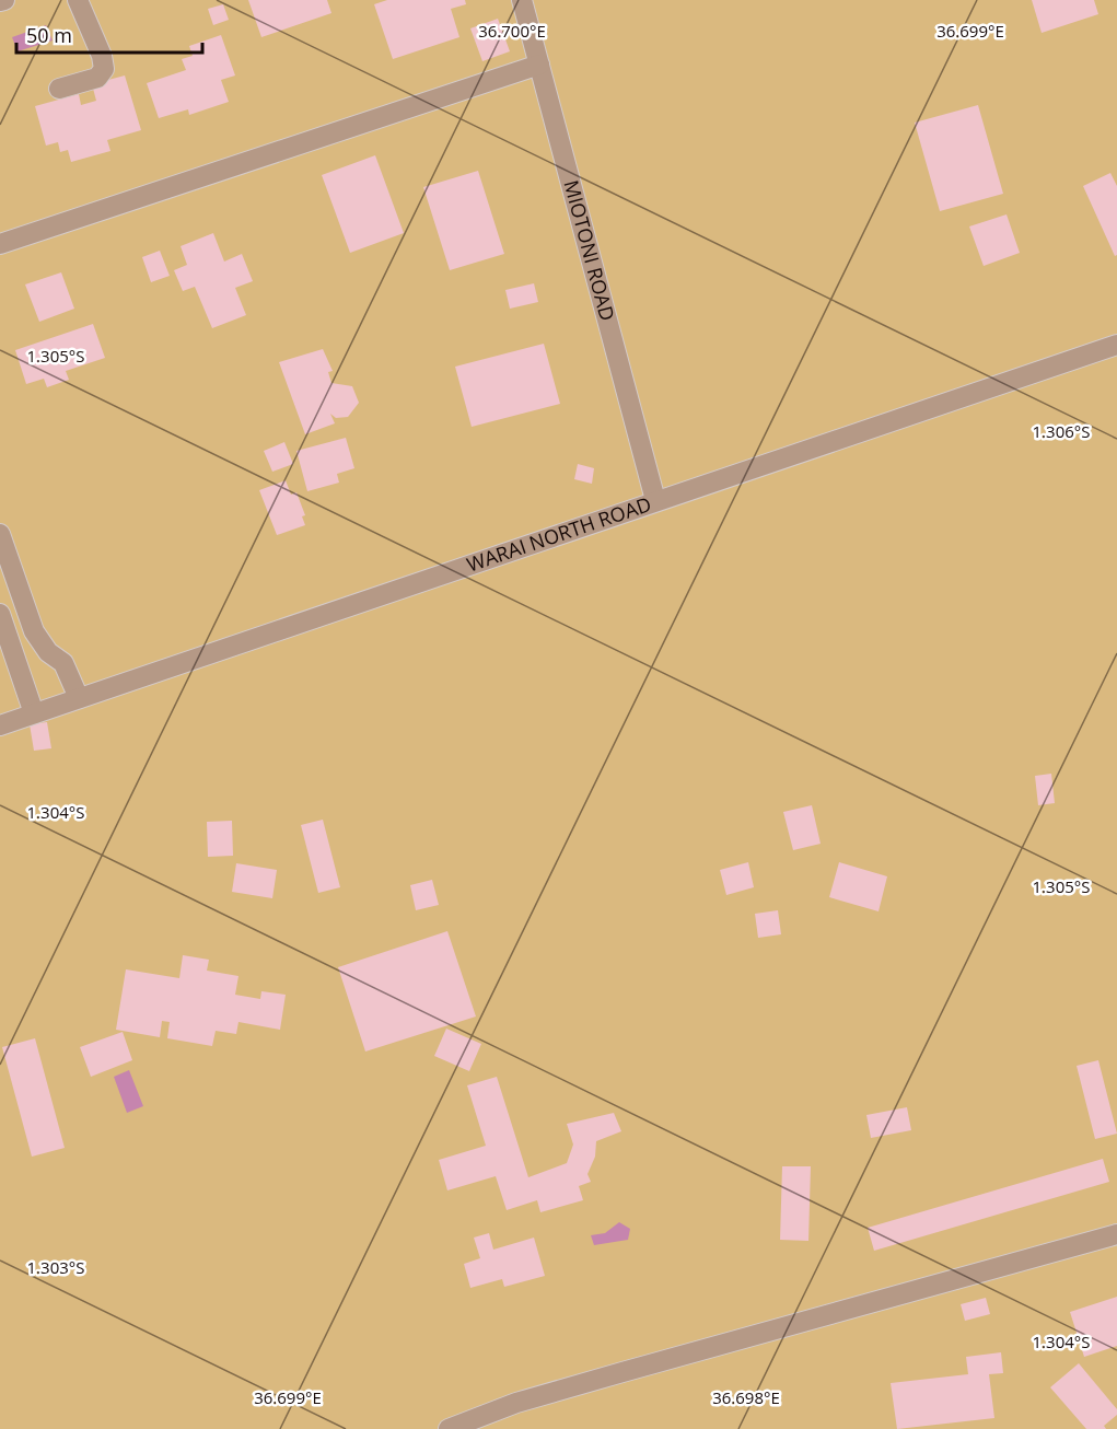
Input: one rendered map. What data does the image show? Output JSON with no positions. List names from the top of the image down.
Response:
{
  "streets": {
    "street": ["MIOTONI ROAD", "WARAI NORTH ROAD"]
  },
  "crossings": [
    ["MIOTONI ROAD", "WARAI NORTH ROAD"]
  ],
  "scale_bar": "50 m",
  "coordinates": [
    "36.700°E",
    "36.699°E",
    "1.305°S",
    "1.306°S",
    "1.304°S",
    "1.303°S",
    "36.698°E"
  ]
}
